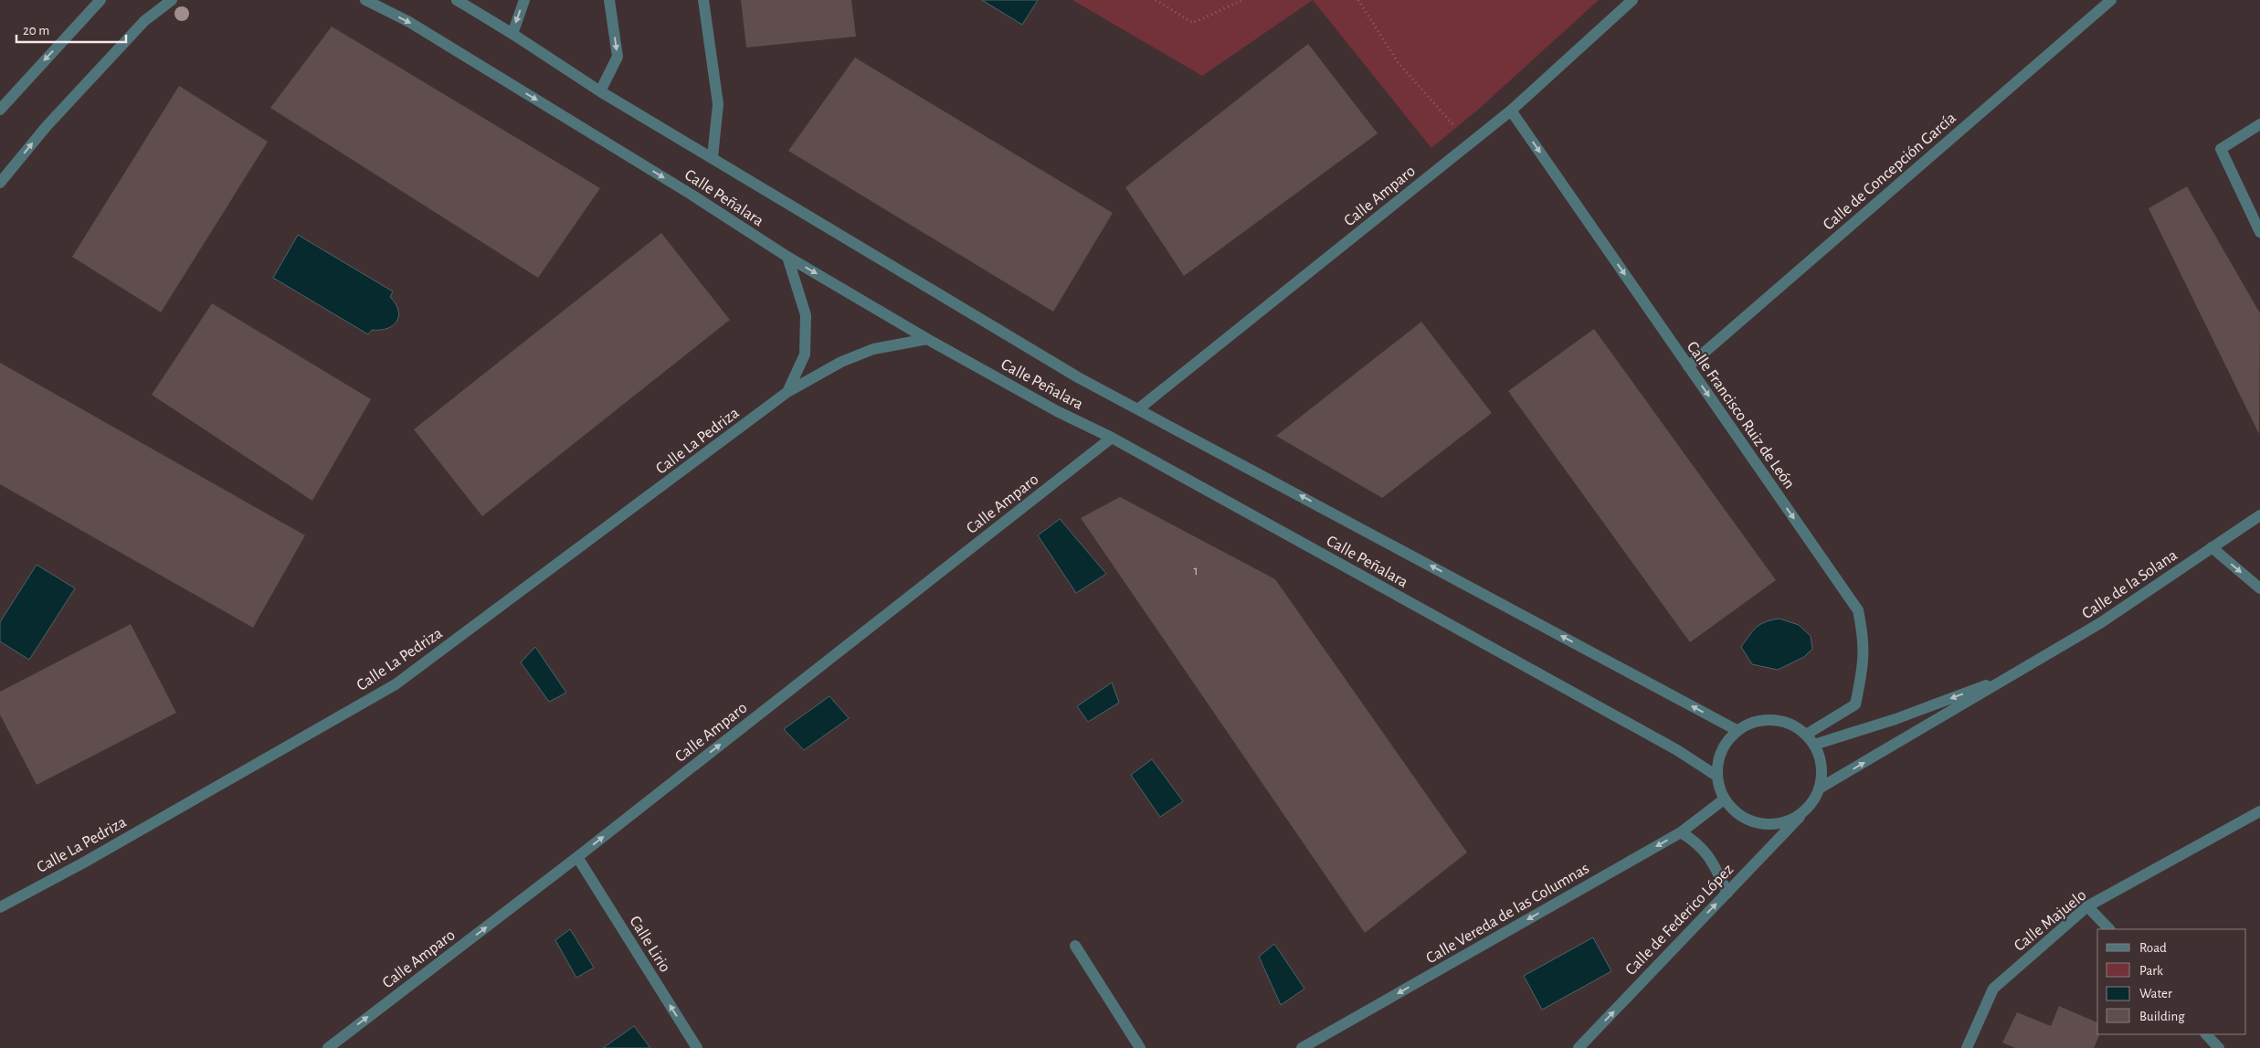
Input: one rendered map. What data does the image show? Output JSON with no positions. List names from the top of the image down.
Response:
{
  "streets": {
    "street": [
      "Calle de Concepción García",
      "Calle Amparo",
      "Calle Peñalara",
      "Calle Francisco Ruiz de León",
      "Calle La Pedriza",
      "Calle de la Solana",
      "Calle Vereda de las Columnas",
      "Calle de Federico López",
      "Calle Majuelo",
      "Calle Lirio"
    ]
  },
  "crossings": [
    ["Calle de Concepción García", "Calle Francisco Ruiz de León"],
    ["Calle Amparo", "Calle Peñalara"],
    ["Calle Amparo", "Calle Francisco Ruiz de León"],
    ["Calle Amparo", "Calle Lirio"],
    ["Calle Peñalara", "Calle Francisco Ruiz de León"],
    ["Calle Peñalara", "Calle La Pedriza"],
    ["Calle Peñalara", "Calle de la Solana"],
    ["Calle Peñalara", "Calle Vereda de las Columnas"],
    ["Calle Peñalara", "Calle de Federico López"],
    ["Calle Francisco Ruiz de León", "Calle de la Solana"],
    ["Calle Francisco Ruiz de León", "Calle Vereda de las Columnas"],
    ["Calle Francisco Ruiz de León", "Calle de Federico López"],
    ["Calle de la Solana", "Calle Vereda de las Columnas"],
    ["Calle de la Solana", "Calle de Federico López"],
    ["Calle Vereda de las Columnas", "Calle de Federico López"]
  ],
  "one_way": [
    "Calle Amparo",
    "Calle Francisco Ruiz de León",
    "Calle Vereda de las Columnas",
    "Calle de Federico López",
    "Calle Lirio"
  ],
  "house_numbers": ["1"],
  "legend": [
    "Road",
    "Park",
    "Water",
    "Building"
  ],
  "scale_bar": "20 m"
}
